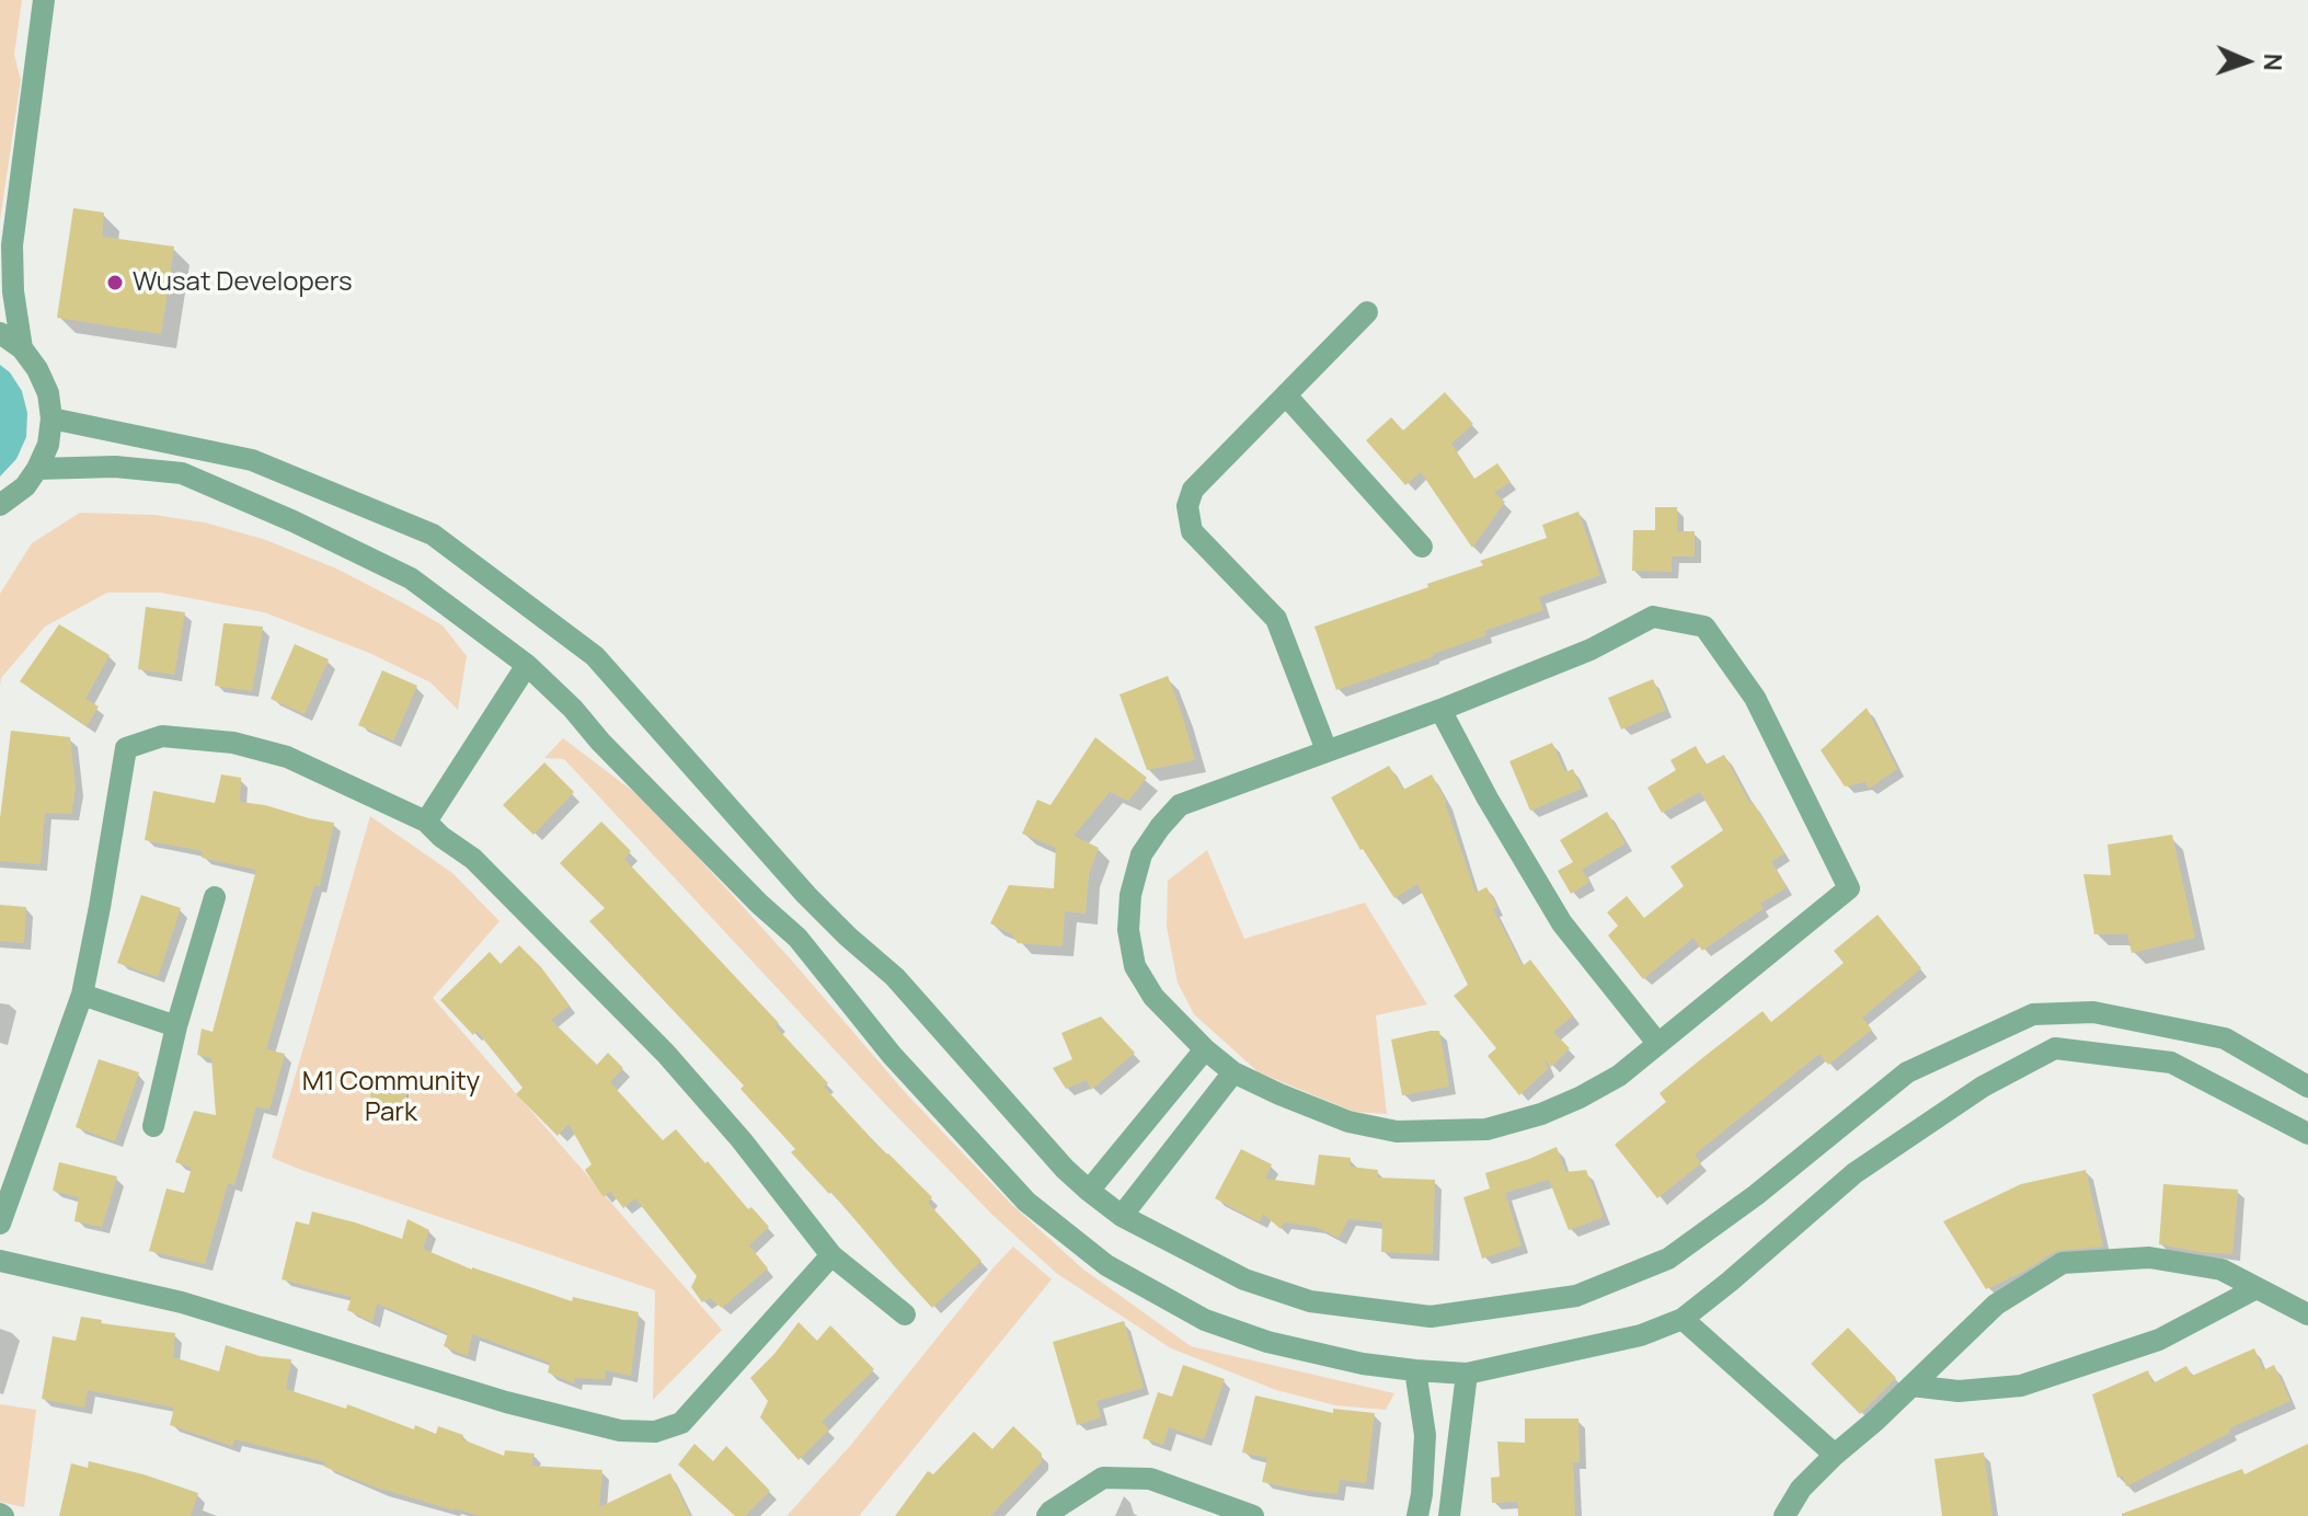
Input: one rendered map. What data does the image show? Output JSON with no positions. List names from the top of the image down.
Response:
{
  "parks": ["M1 Community Park"],
  "places": ["Wusat Developers"],
  "north": "right"
}
